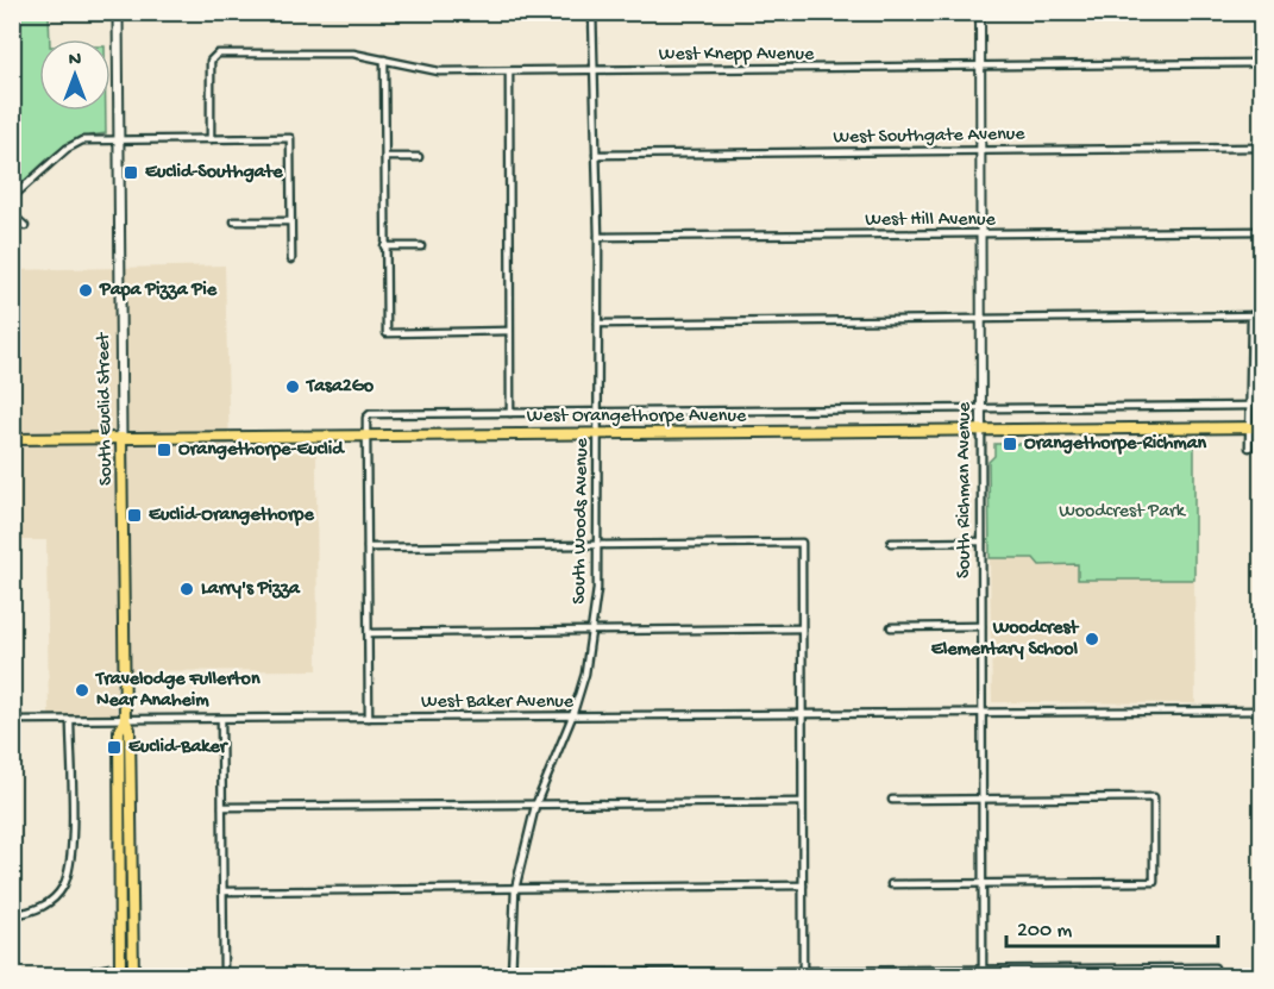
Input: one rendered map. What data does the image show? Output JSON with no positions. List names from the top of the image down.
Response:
{
  "streets": {
    "main road": ["South Euclid Street", "West Orangethorpe Avenue"],
    "street": [
      "West Knepp Avenue",
      "West Southgate Avenue",
      "West Hill Avenue",
      "South Richman Avenue",
      "South Woods Avenue",
      "West Baker Avenue"
    ]
  },
  "crossings": [
    ["West Knepp Avenue", "South Richman Avenue"],
    ["West Knepp Avenue", "South Woods Avenue"],
    ["West Southgate Avenue", "South Richman Avenue"],
    ["West Southgate Avenue", "South Woods Avenue"],
    ["West Hill Avenue", "South Richman Avenue"],
    ["West Hill Avenue", "South Woods Avenue"],
    ["South Euclid Street", "West Orangethorpe Avenue"],
    ["South Euclid Street", "West Baker Avenue"],
    ["West Orangethorpe Avenue", "South Richman Avenue"],
    ["West Orangethorpe Avenue", "South Woods Avenue"],
    ["South Richman Avenue", "West Baker Avenue"],
    ["South Woods Avenue", "West Baker Avenue"]
  ],
  "parks": ["Woodcrest Park"],
  "places": {
    "transit": [
      "Euclid-Southgate",
      "Orangethorpe-Richman",
      "Orangethorpe-Euclid",
      "Euclid-Orangethorpe",
      "Euclid-Baker"
    ],
    "other": [
      "Papa Pizza Pie",
      "Tasa2Go",
      "Larry's Pizza",
      "Woodcrest Elementary School",
      "Travelodge Fullerton Near Anaheim"
    ]
  },
  "scale_bar": "200 m",
  "north": "top"
}
